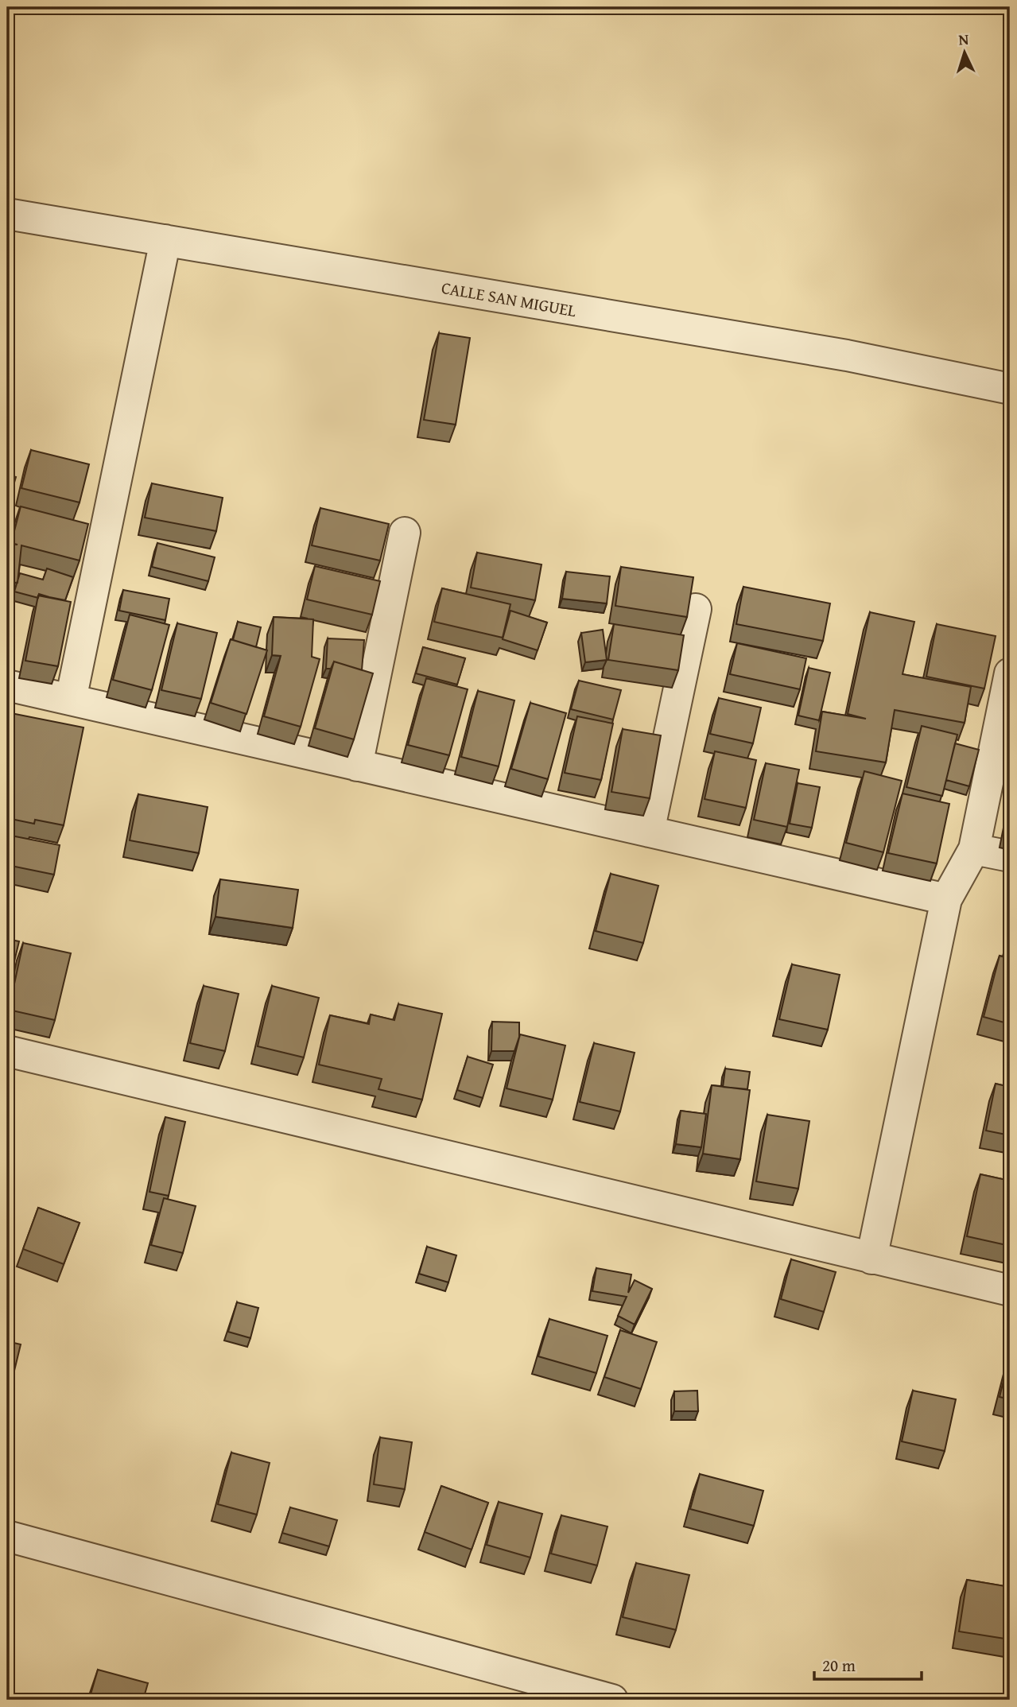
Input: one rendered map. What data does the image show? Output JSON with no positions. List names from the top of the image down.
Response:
{
  "streets": {
    "street": ["CALLE SAN MIGUEL"]
  },
  "scale_bar": "20 m",
  "north": "top"
}
